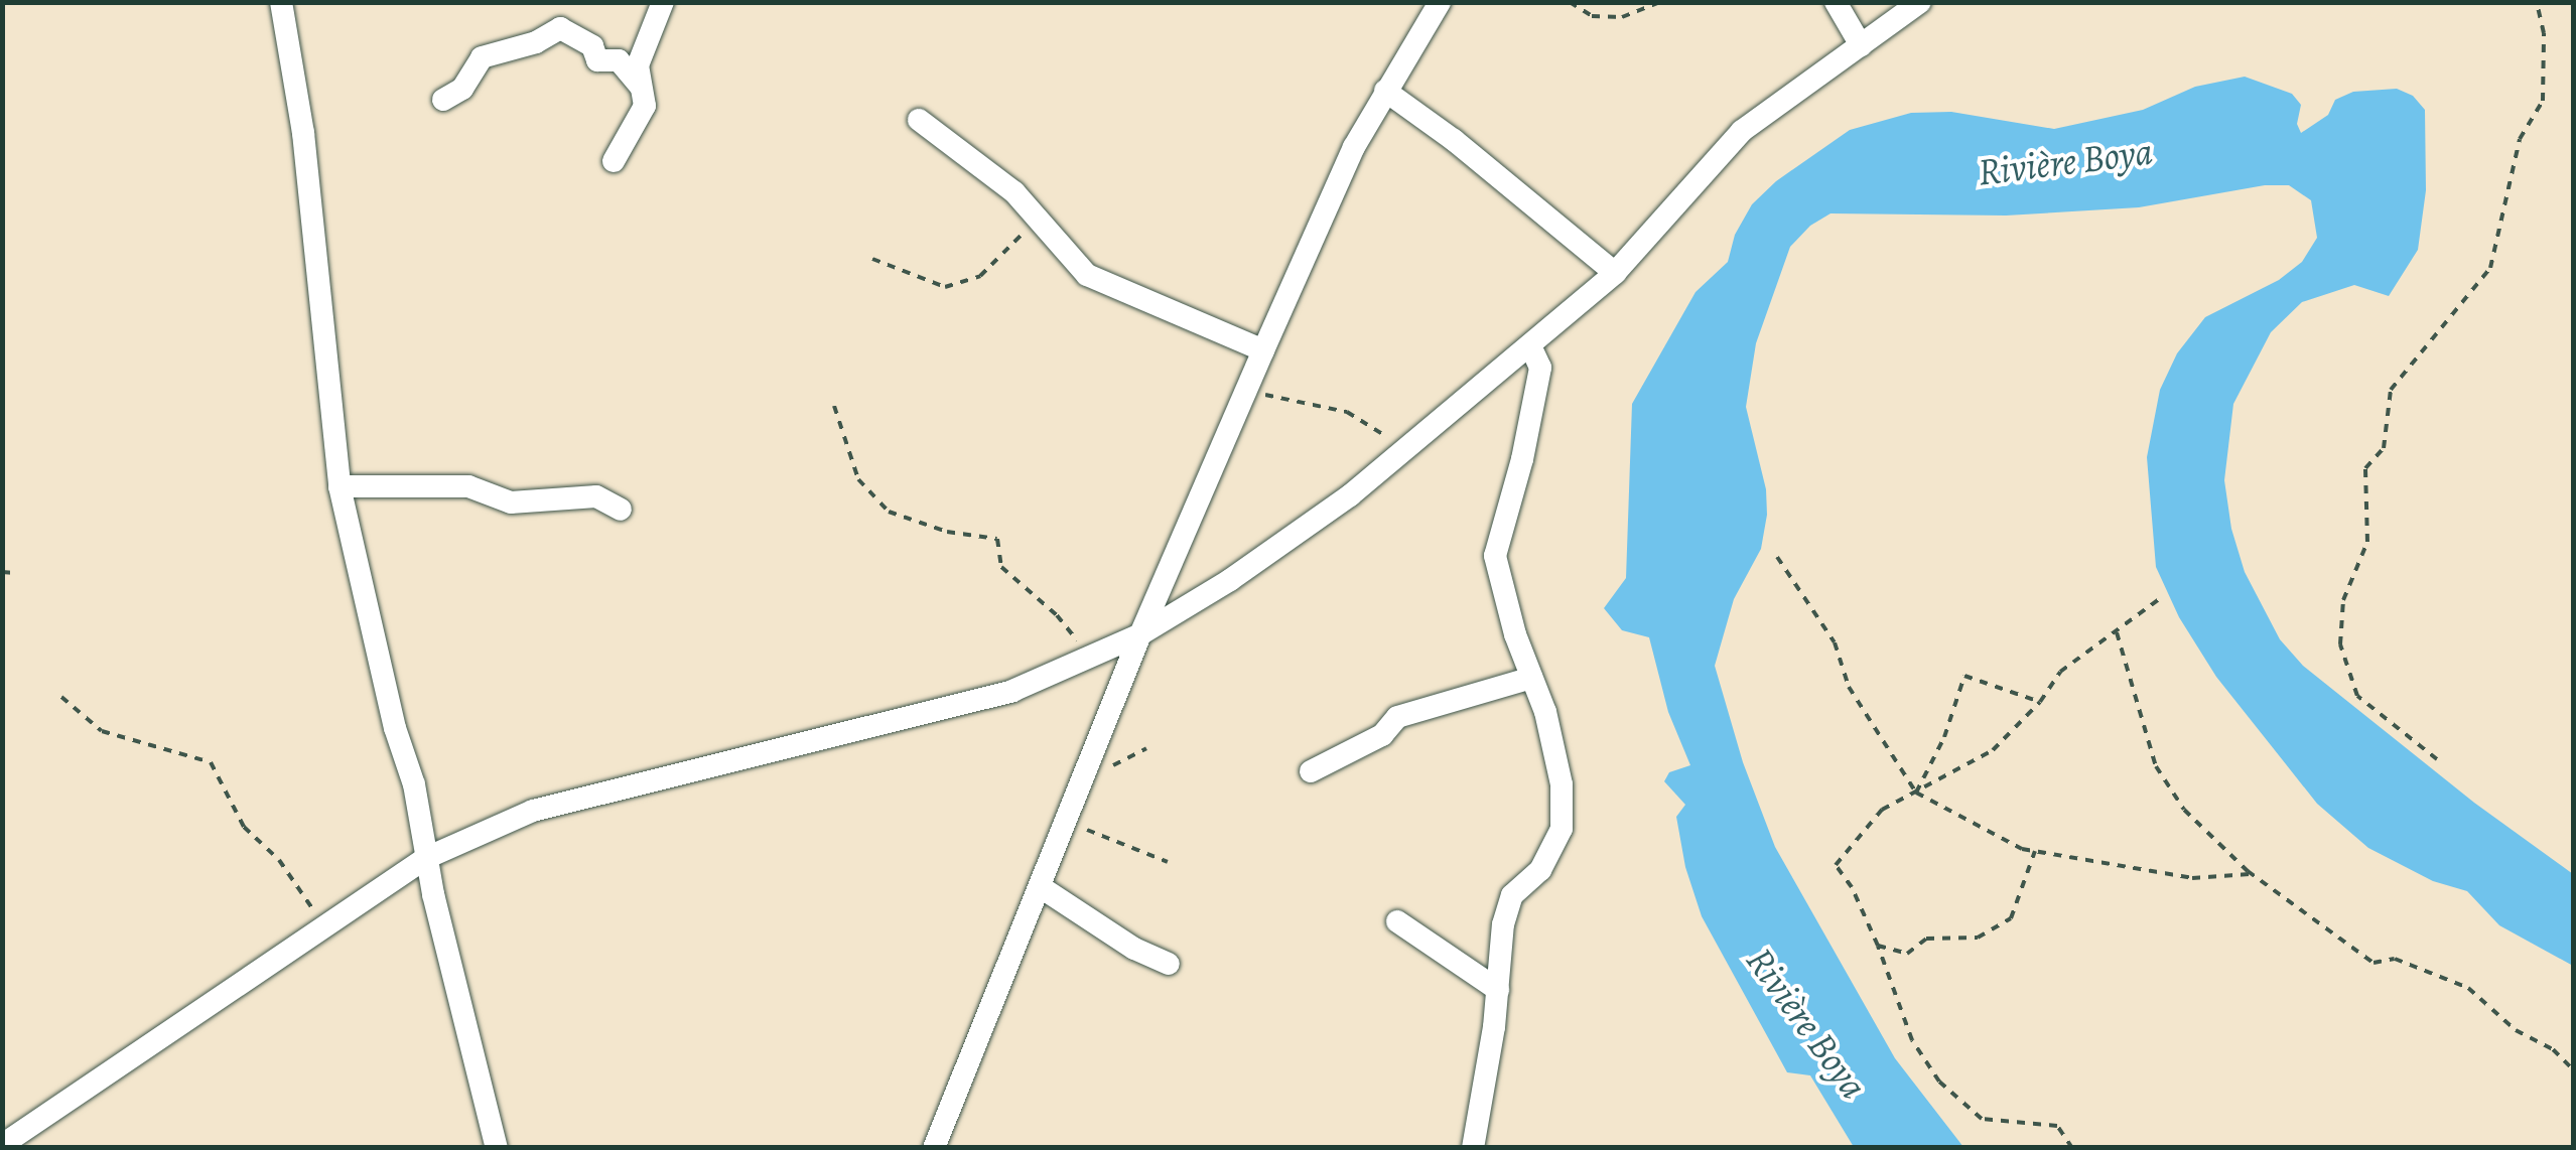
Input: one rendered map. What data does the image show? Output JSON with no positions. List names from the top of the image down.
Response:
{
  "water": ["Rivière Boya"]
}
